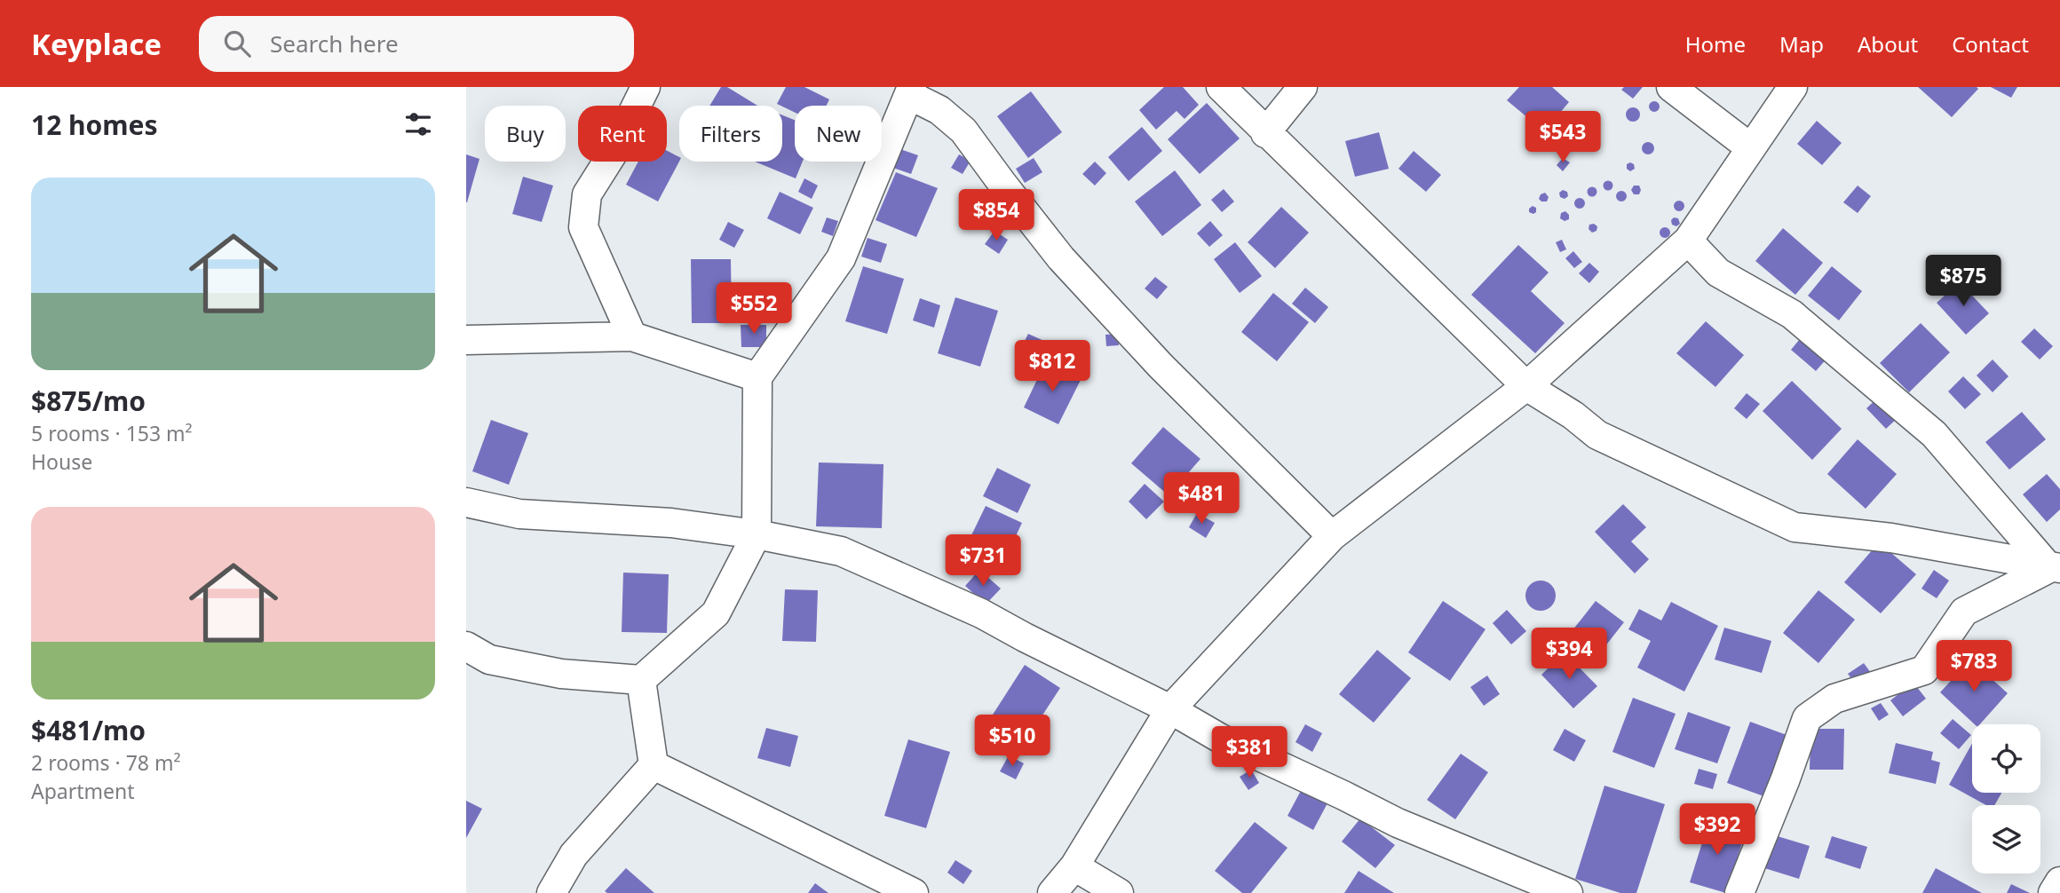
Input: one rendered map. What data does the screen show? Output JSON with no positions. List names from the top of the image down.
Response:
{
  "page": {
    "header": "Keyplace",
    "search": "Search here",
    "nav": [
      "Home",
      "Map",
      "About",
      "Contact"
    ],
    "heading": "12 homes",
    "chip": [
      "Buy",
      "Rent",
      "Filters",
      "New"
    ],
    "price": [
      "$543",
      "$854",
      "$875",
      "$552",
      "$812",
      "$481",
      "$731",
      "$394",
      "$783",
      "$510",
      "$381",
      "$392"
    ],
    "list": [
      {
        "name": "$875/mo",
        "note": "5 rooms · 153 m² · House"
      },
      {
        "name": "$481/mo",
        "note": "2 rooms · 78 m² · Apartment"
      }
    ]
  }
}
